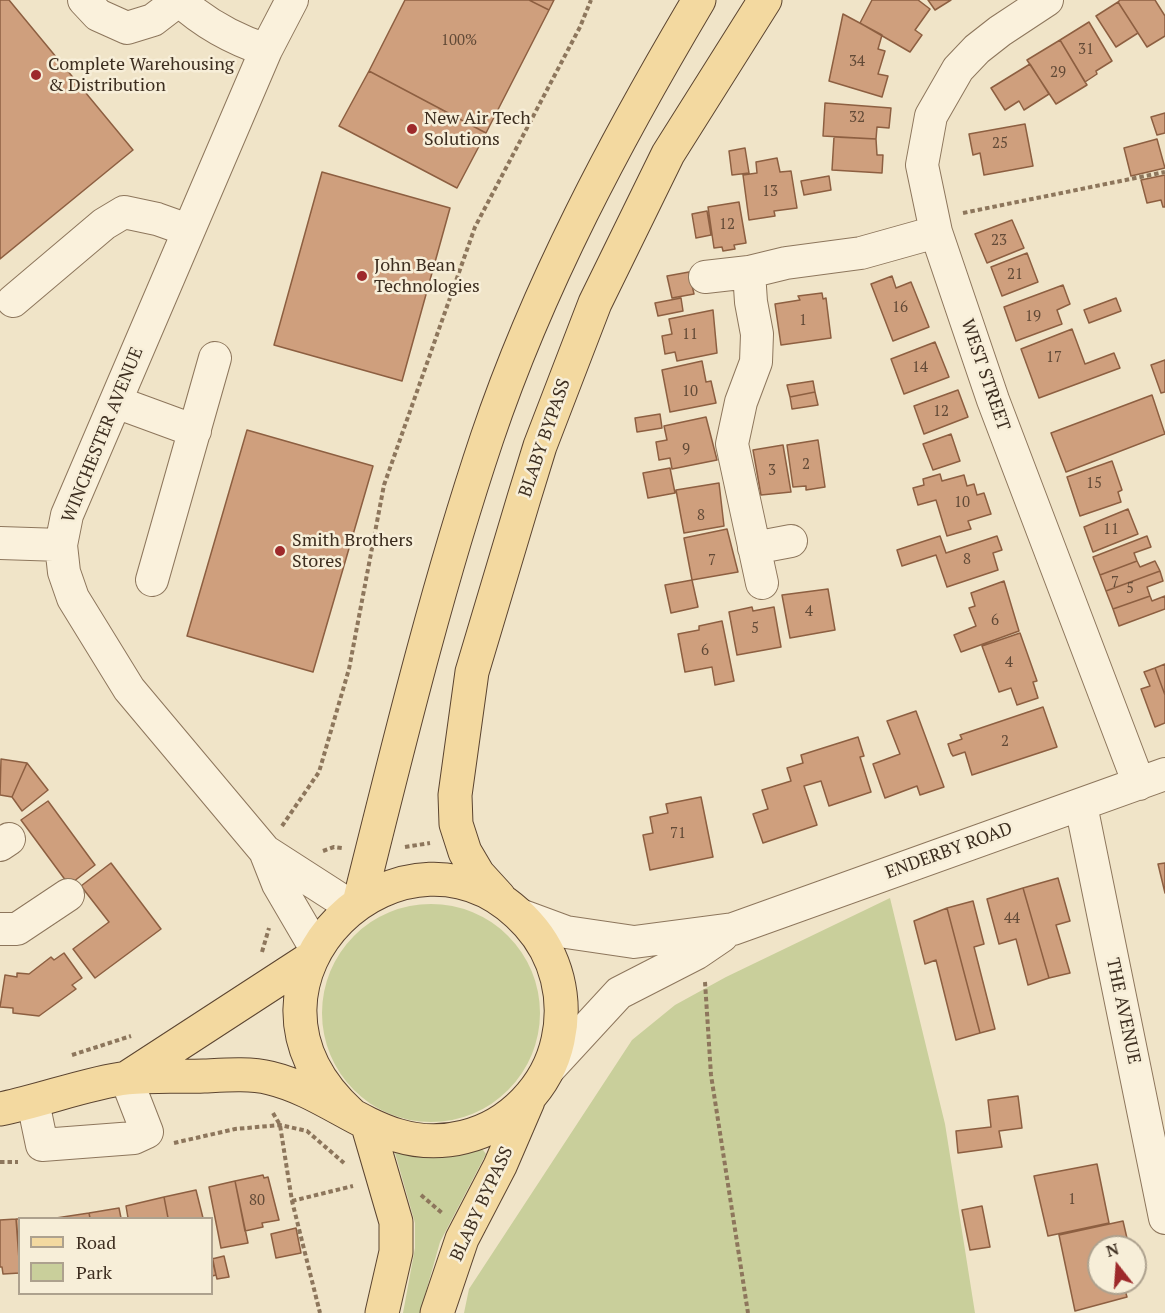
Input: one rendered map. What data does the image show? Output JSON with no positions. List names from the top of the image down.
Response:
{
  "streets": {
    "main road": ["BLABY BYPASS"],
    "street": [
      "WEST STREET",
      "WINCHESTER AVENUE",
      "ENDERBY ROAD",
      "THE AVENUE"
    ]
  },
  "crossings": [
    ["WEST STREET", "ENDERBY ROAD"],
    ["BLABY BYPASS", "ENDERBY ROAD"],
    ["ENDERBY ROAD", "THE AVENUE"]
  ],
  "places": [
    "Complete Warehousing & Distribution",
    "New Air Tech Solutions",
    "John Bean Technologies",
    "Smith Brothers Stores"
  ],
  "house_numbers": [
    "100%",
    "31",
    "34",
    "29",
    "32",
    "25",
    "13",
    "12",
    "23",
    "21",
    "16",
    "19",
    "1",
    "11",
    "17",
    "14",
    "10",
    "12",
    "9",
    "2",
    "3",
    "15",
    "10",
    "8",
    "11",
    "8",
    "7",
    "7",
    "5",
    "4",
    "6",
    "5",
    "6",
    "4",
    "2",
    "71",
    "44",
    "1",
    "80"
  ],
  "legend": ["Road", "Park"],
  "north": "top"
}
